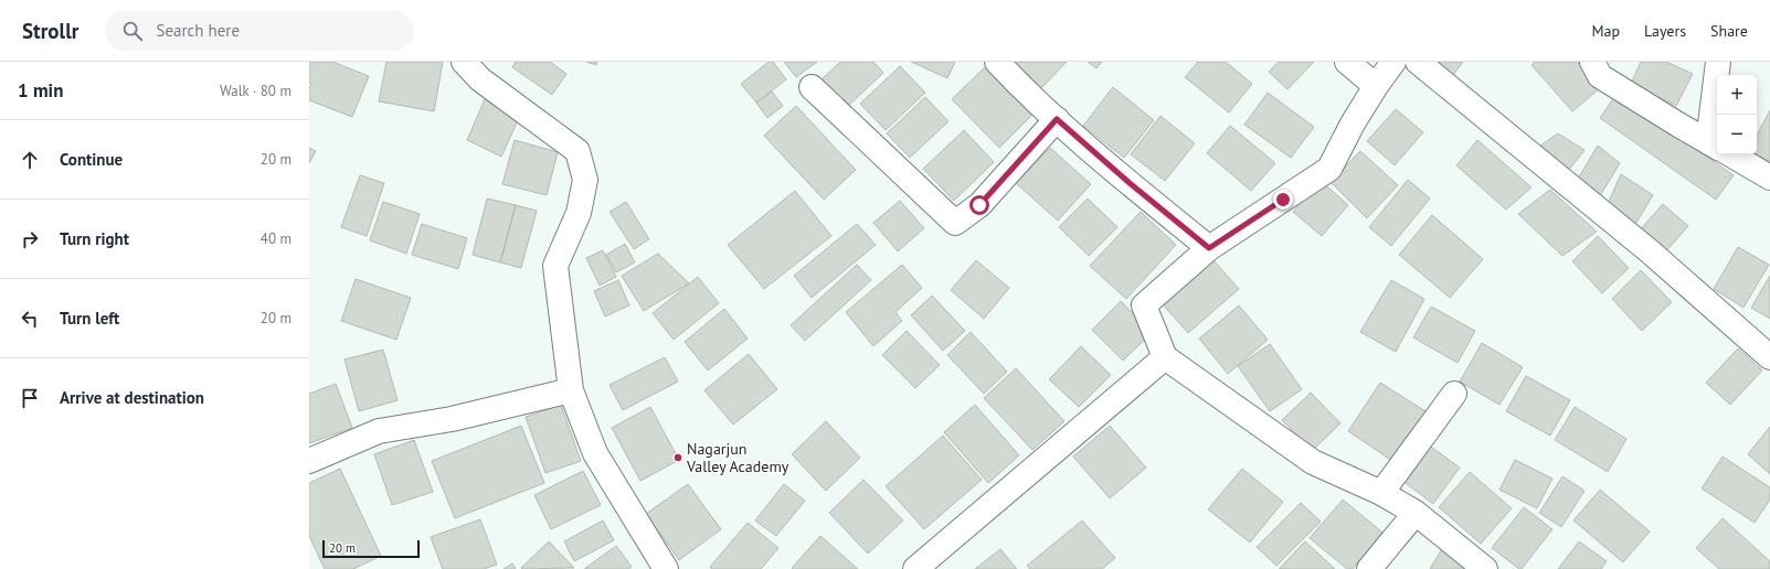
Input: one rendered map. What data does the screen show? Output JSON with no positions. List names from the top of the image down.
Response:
{
  "places": ["Nagarjun Valley Academy"],
  "scale_bar": "20 m",
  "page": {
    "header": "Strollr",
    "search": "Search here",
    "nav": ["Map", "Layers", "Share"],
    "heading": ["1 min", "Walk · 80 m"],
    "map_buttons": ["+", "−"],
    "list": [
      ["Continue", "20 m"],
      ["Turn right", "40 m"],
      ["Turn left", "20 m"],
      "Arrive at destination"
    ],
    "scale": "20 m"
  }
}
